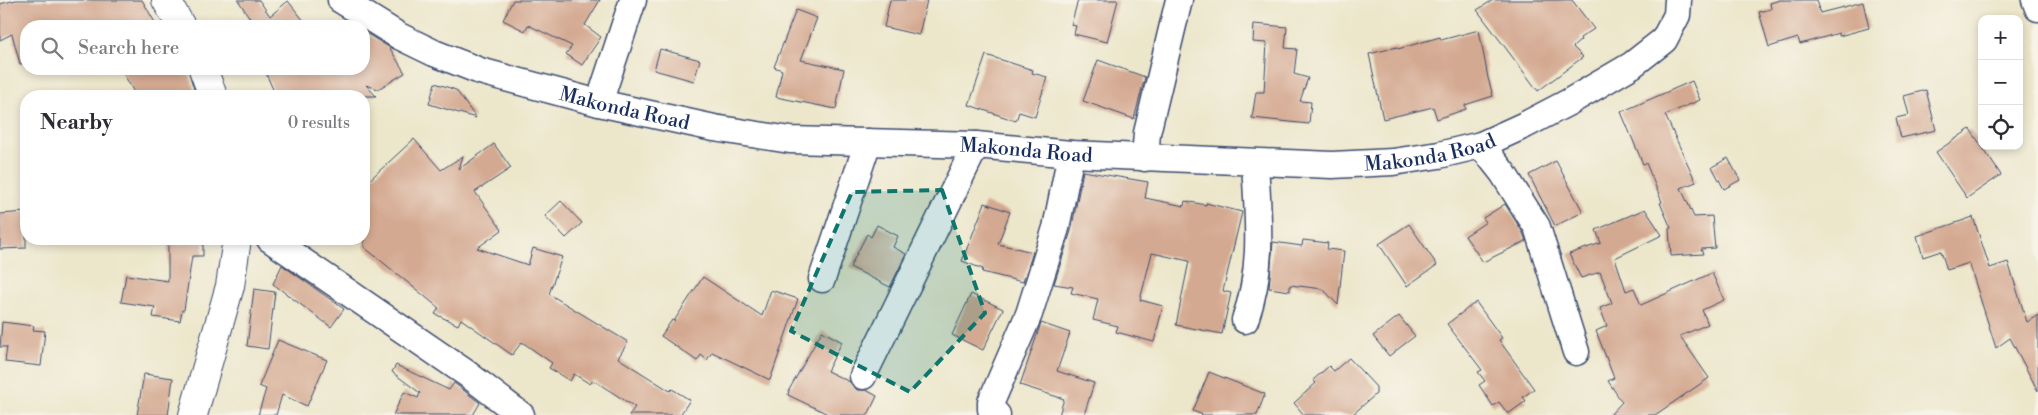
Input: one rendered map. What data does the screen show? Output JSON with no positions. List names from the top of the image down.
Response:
{
  "streets": {
    "street": ["Makonda Road"]
  },
  "page": {
    "map_buttons": ["+", "−"],
    "search": "Search here",
    "heading": ["Nearby", "0 results"]
  }
}
